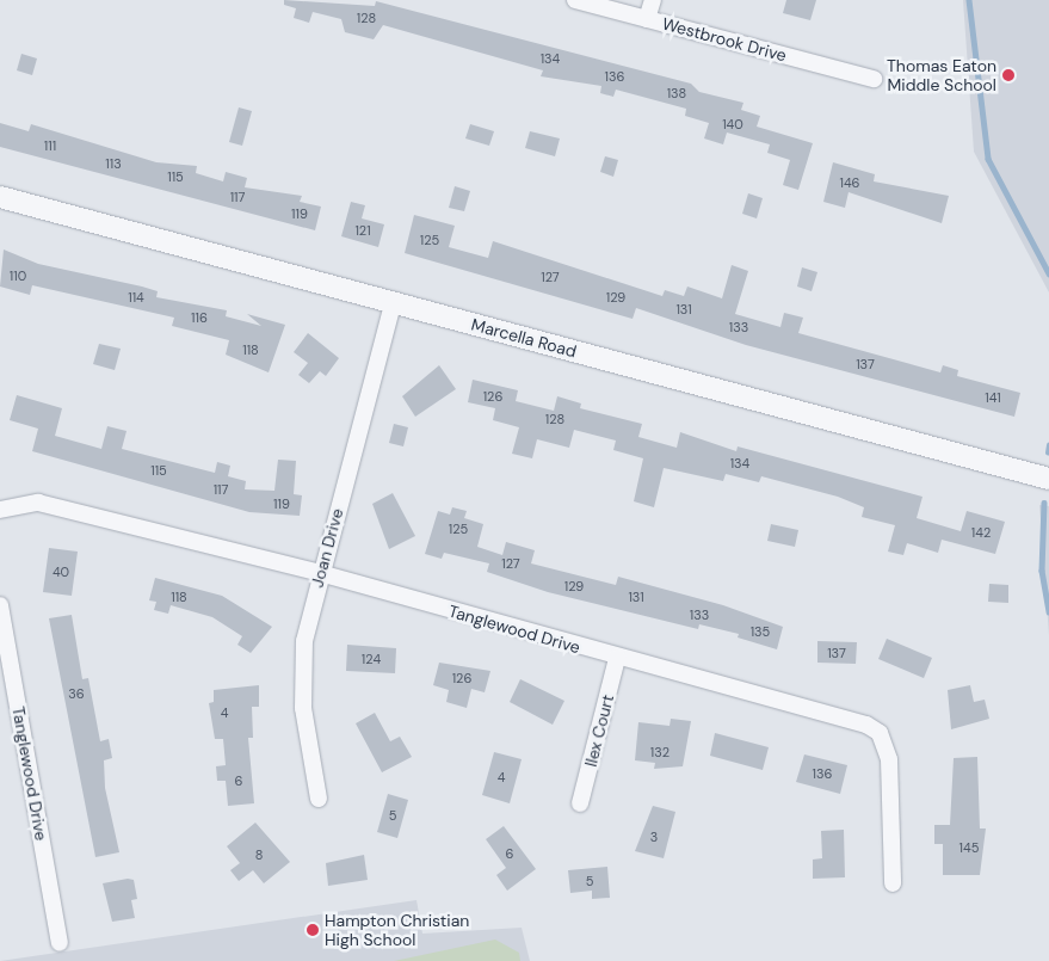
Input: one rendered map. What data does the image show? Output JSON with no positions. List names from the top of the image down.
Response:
{
  "streets": {
    "street": [
      "Westbrook Drive",
      "Marcella Road",
      "Joan Drive",
      "Tanglewood Drive",
      "Ilex Court"
    ]
  },
  "crossings": [
    ["Marcella Road", "Joan Drive"],
    ["Joan Drive", "Tanglewood Drive"],
    ["Tanglewood Drive", "Ilex Court"]
  ],
  "places": ["Thomas Eaton Middle School", "Hampton Christian High School"],
  "house_numbers": [
    "128",
    "134",
    "136",
    "138",
    "140",
    "111",
    "113",
    "115",
    "146",
    "117",
    "119",
    "121",
    "125",
    "110",
    "127",
    "114",
    "129",
    "131",
    "116",
    "133",
    "118",
    "137",
    "126",
    "141",
    "128",
    "134",
    "115",
    "117",
    "119",
    "125",
    "142",
    "127",
    "40",
    "129",
    "118",
    "131",
    "133",
    "135",
    "137",
    "124",
    "126",
    "36",
    "4",
    "132",
    "136",
    "4",
    "6",
    "5",
    "3",
    "145",
    "6",
    "8",
    "5"
  ]
}
